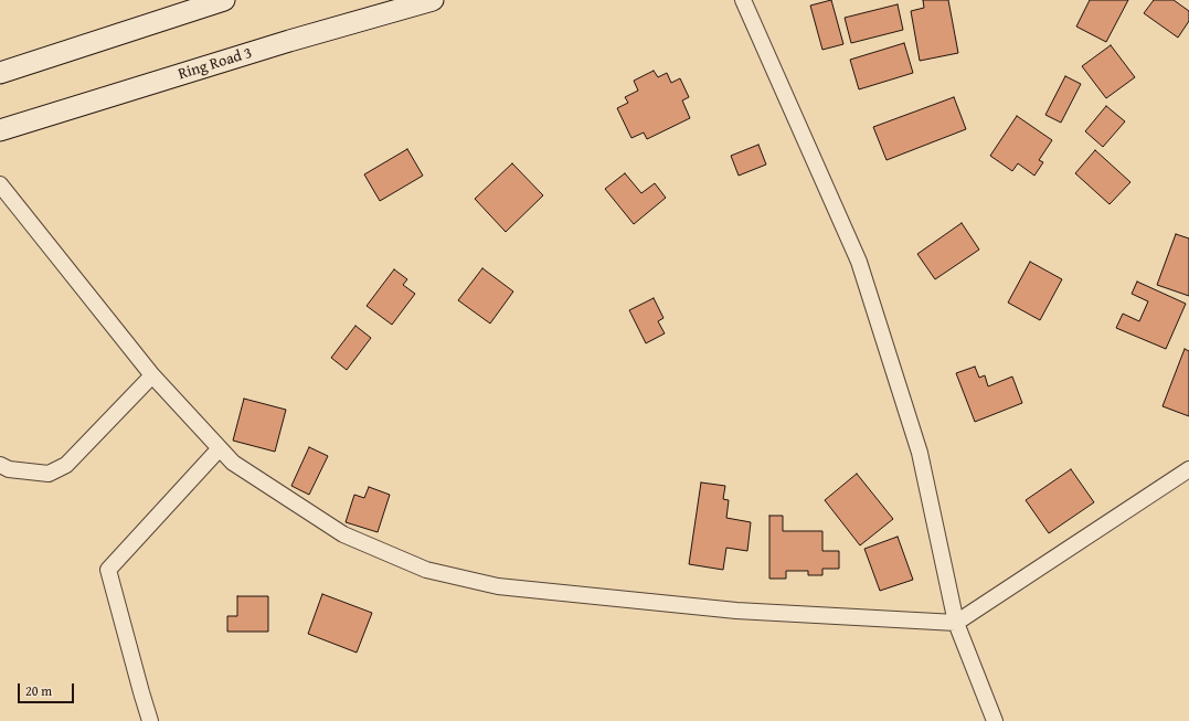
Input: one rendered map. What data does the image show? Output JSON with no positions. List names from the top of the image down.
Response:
{
  "streets": {
    "main road": ["Ring Road 3"]
  },
  "scale_bar": "20 m"
}
